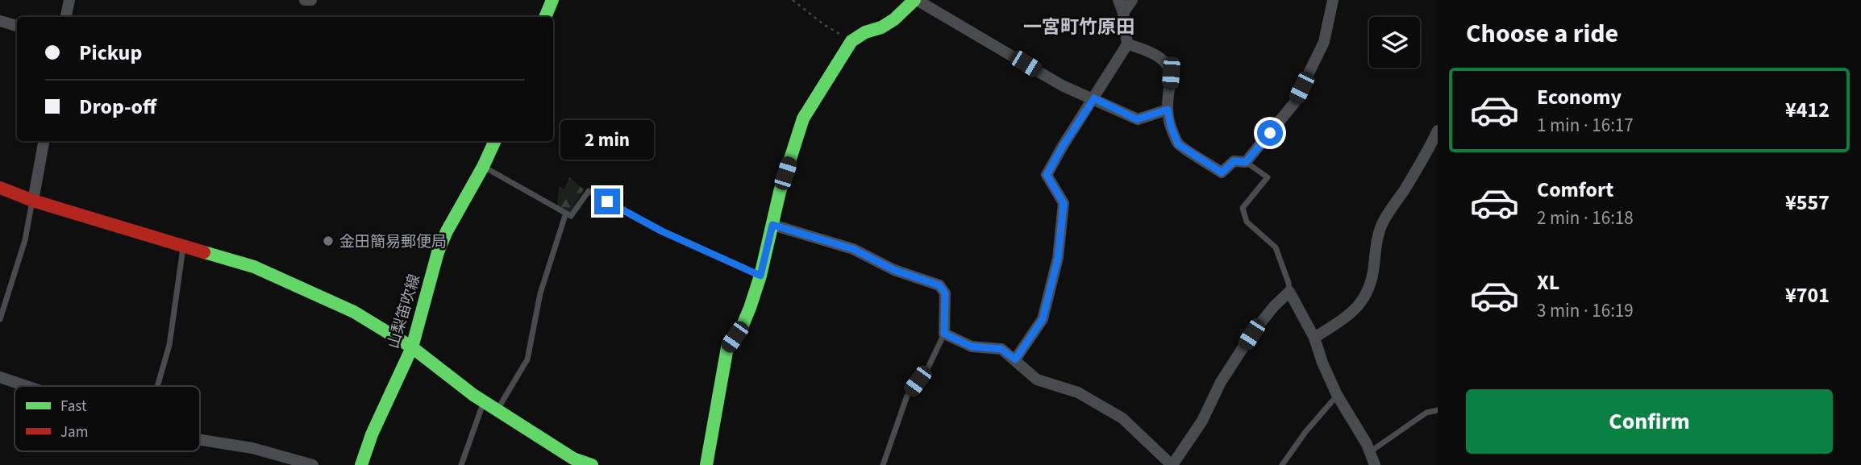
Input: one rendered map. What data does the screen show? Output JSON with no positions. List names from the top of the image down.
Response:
{
  "streets": {
    "street": ["山梨笛吹線"]
  },
  "districts": ["一宮町竹原田"],
  "places": ["金田簡易郵便局"],
  "legend": ["Fast", "Jam"],
  "page": {
    "heading": "Choose a ride",
    "banner": ["Pickup", "Drop-off"],
    "list": [
      {
        "name": "Economy",
        "note": "1 min · 16:17",
        "value": "¥412"
      },
      {
        "name": "Comfort",
        "note": "2 min · 16:18",
        "value": "¥557"
      },
      {
        "name": "XL",
        "note": "3 min · 16:19",
        "value": "¥701"
      }
    ],
    "bubble": "2 min",
    "buttons": "Confirm"
  }
}
